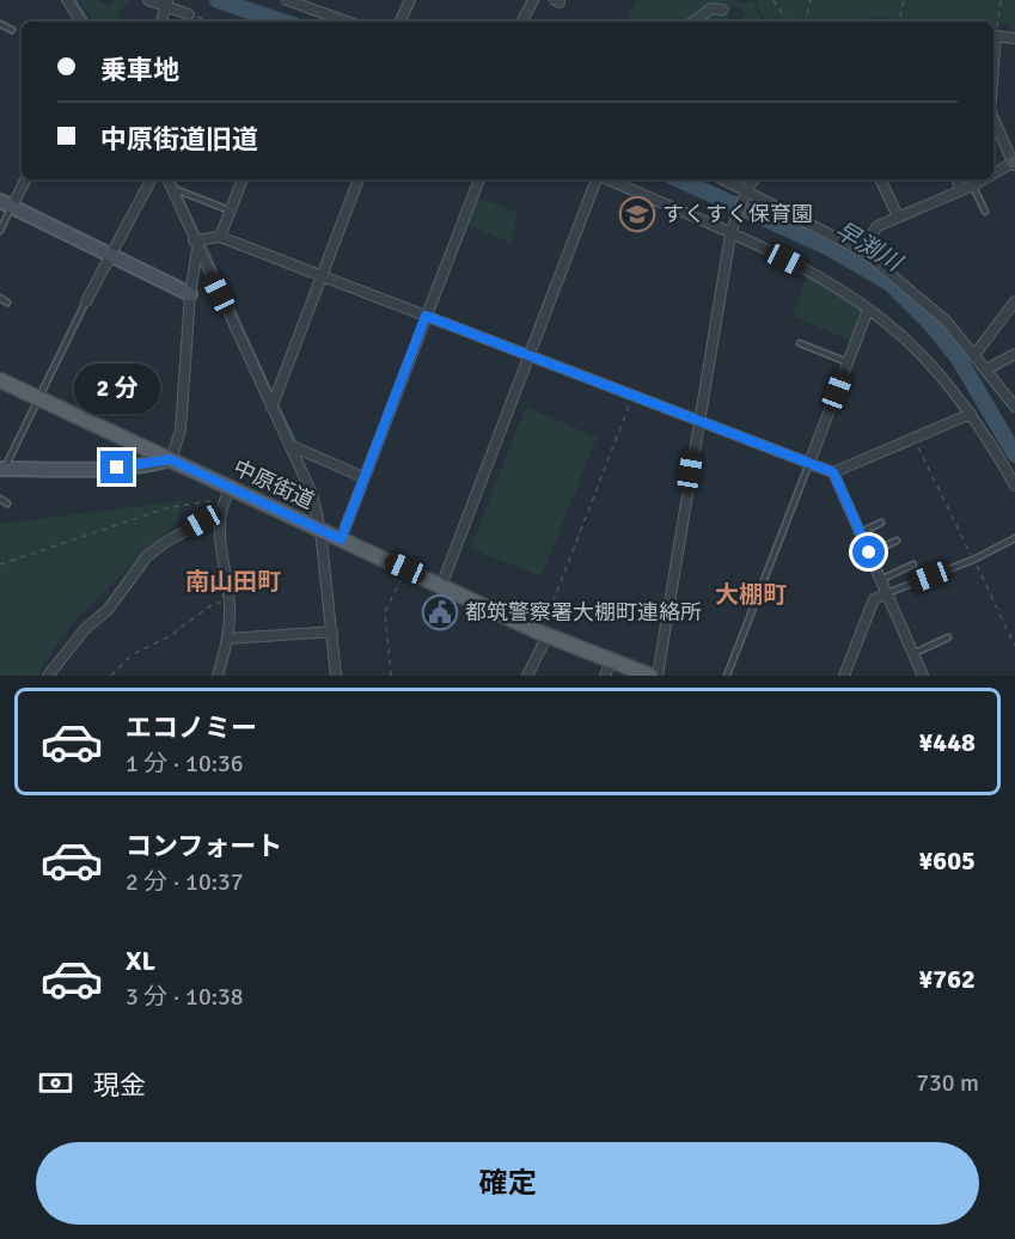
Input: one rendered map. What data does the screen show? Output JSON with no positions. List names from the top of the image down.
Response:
{
  "streets": {
    "main road": ["中原街道"]
  },
  "districts": ["南山田町", "大棚町"],
  "water": ["早渕川"],
  "places": {
    "school or university": ["すくすく保育園"],
    "public building": ["都筑警察署大棚町連絡所"]
  },
  "page": {
    "banner": ["乗車地", "中原街道旧道"],
    "bubble": "2 分",
    "list": [
      {
        "name": "エコノミー",
        "note": "1 分 · 10:36",
        "value": "¥448"
      },
      {
        "name": "コンフォート",
        "note": "2 分 · 10:37",
        "value": "¥605"
      },
      {
        "name": "XL",
        "note": "3 分 · 10:38",
        "value": "¥762"
      }
    ],
    "pay": ["現金", "730 m"],
    "buttons": "確定"
  }
}
